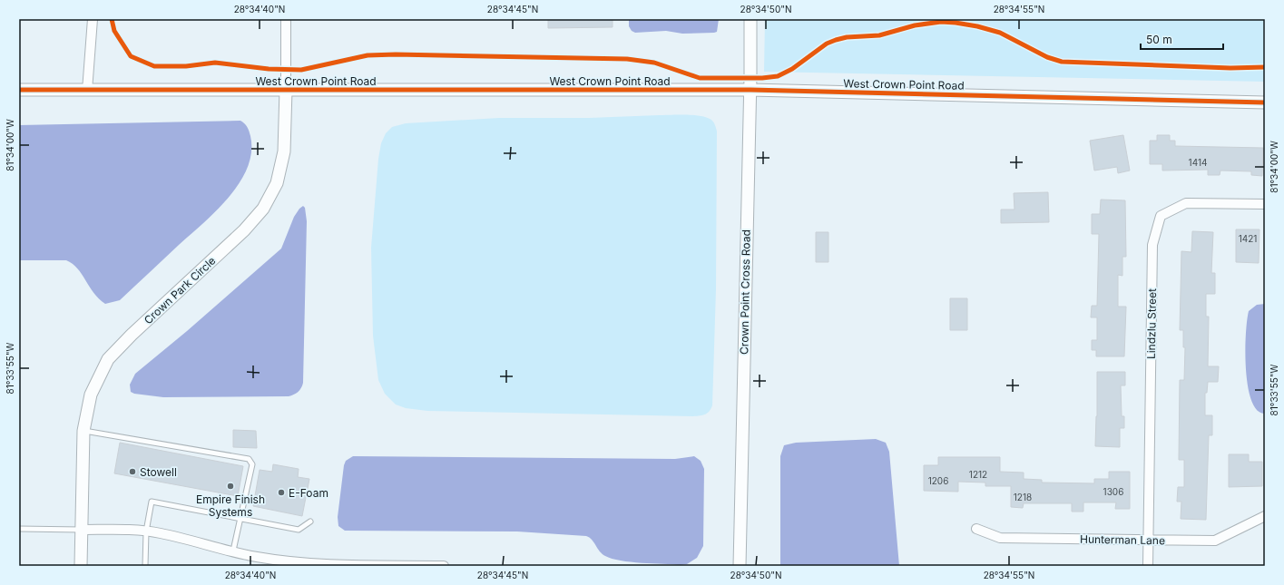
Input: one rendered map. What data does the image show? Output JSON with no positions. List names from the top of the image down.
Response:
{
  "streets": {
    "street": [
      "West Crown Point Road",
      "Crown Park Circle",
      "Crown Point Cross Road",
      "Lindzlu Street",
      "Hunterman Lane"
    ]
  },
  "crossings": [
    ["West Crown Point Road", "Crown Park Circle"],
    ["West Crown Point Road", "Crown Point Cross Road"],
    ["Lindzlu Street", "Hunterman Lane"]
  ],
  "places": ["Stowell", "Empire Finish Systems", "E-Foam"],
  "house_numbers": [
    "1414",
    "1421",
    "1212",
    "1206",
    "1306",
    "1218"
  ],
  "scale_bar": "50 m",
  "coordinates": [
    "28°34'40\"N",
    "28°34'45\"N",
    "28°34'50\"N",
    "28°34'55\"N",
    "81°34'00\"W",
    "81°33'55\"W"
  ]
}
